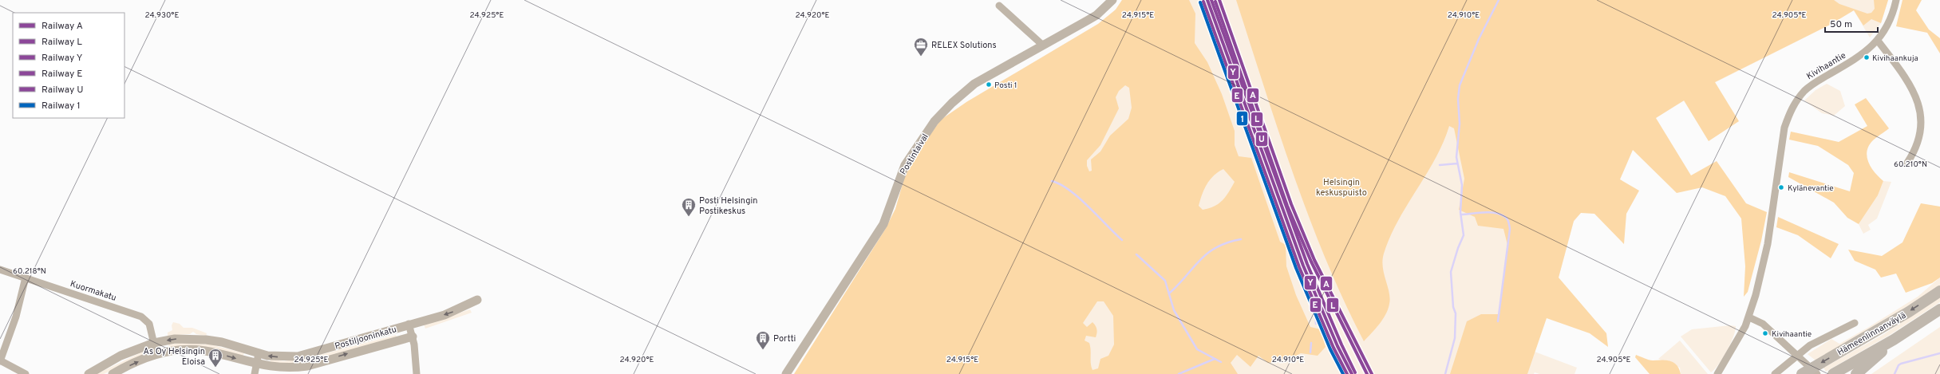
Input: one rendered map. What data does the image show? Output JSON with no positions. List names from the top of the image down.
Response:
{
  "streets": {
    "highway": ["Hämeenlinnanväylä"],
    "street": [
      "Kivihaantie",
      "Postintaival",
      "Kuormakatu",
      "Postiljooninkatu"
    ]
  },
  "crossings": [
    ["Kuormakatu", "Postiljooninkatu"]
  ],
  "parks": ["Helsingin keskuspuisto"],
  "places": {
    "office": ["RELEX Solutions"],
    "other": [
      "Kivihaankuja",
      "Posti 1",
      "Kylänevantie",
      "Kivihaantie"
    ],
    "building": ["Posti Helsingin Postikeskus", "Portti", "As Oy Helsingin Eloisa"]
  },
  "lines": [
    "rail line A",
    "rail line Y",
    "rail line U",
    "rail line L",
    "rail line E",
    "rail line 1"
  ],
  "legend": [
    "Railway A",
    "Railway L",
    "Railway Y",
    "Railway E",
    "Railway U",
    "Railway 1"
  ],
  "scale_bar": "50 m",
  "coordinates": [
    "24.930°E",
    "24.925°E",
    "24.920°E",
    "24.915°E",
    "24.910°E",
    "24.905°E",
    "60.210°N",
    "60.218°N"
  ]
}
